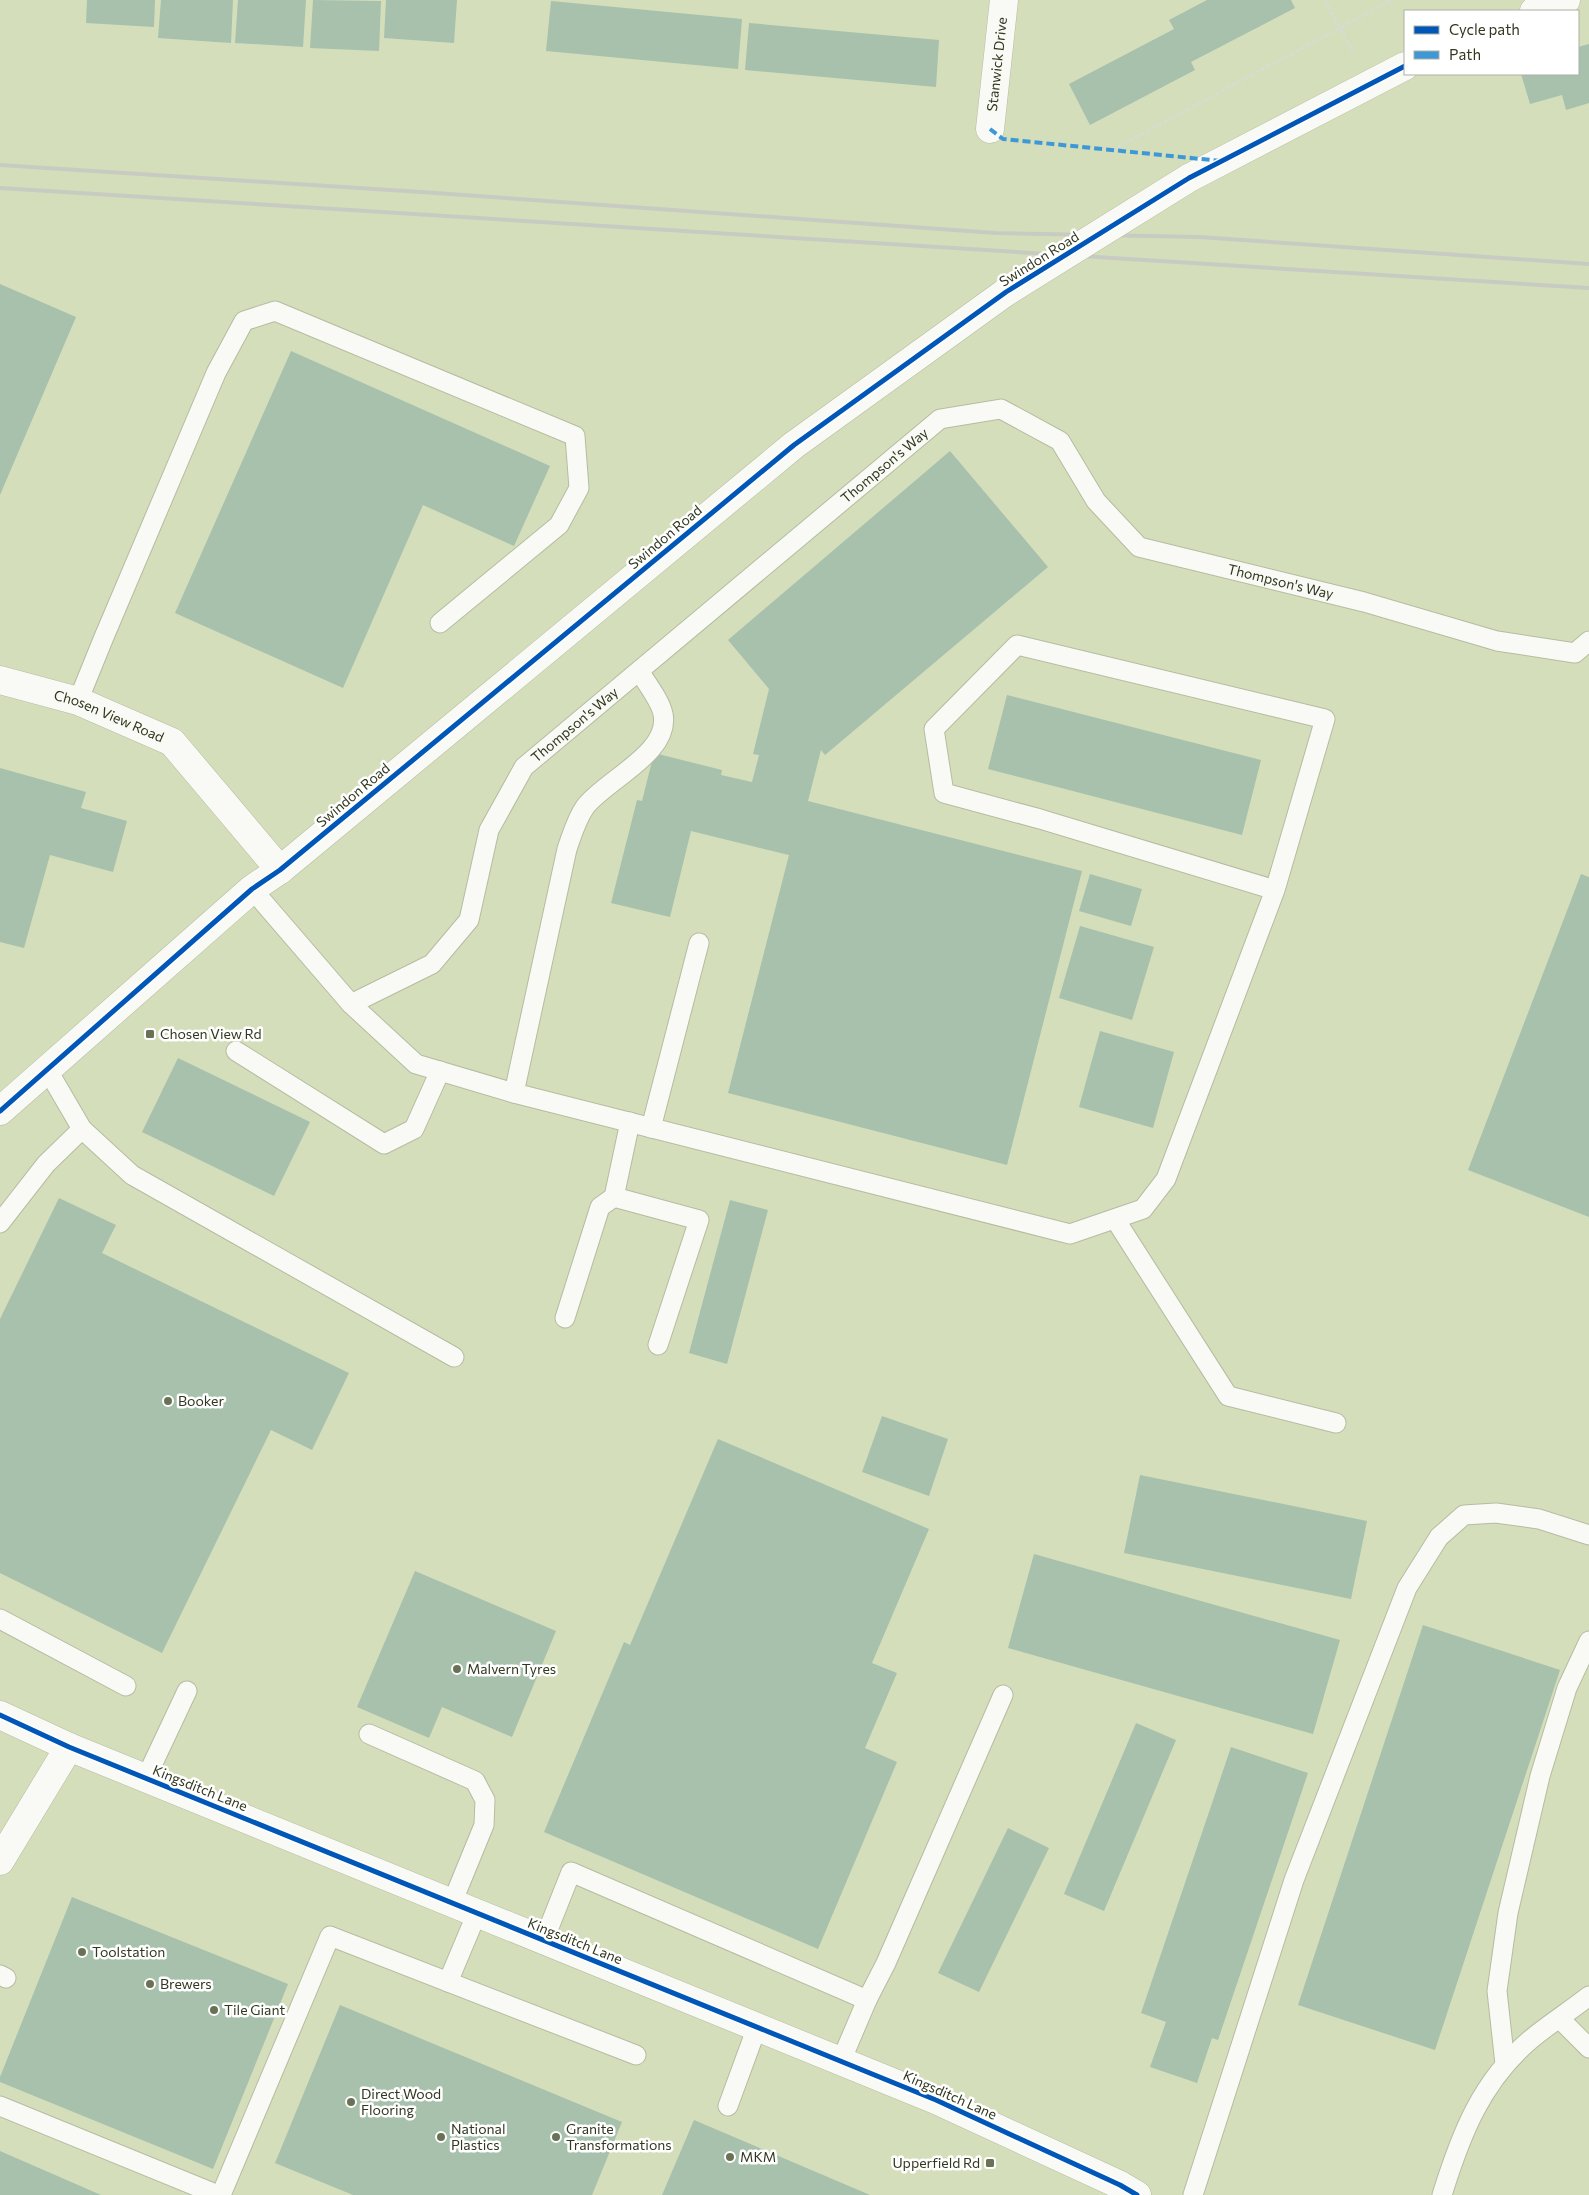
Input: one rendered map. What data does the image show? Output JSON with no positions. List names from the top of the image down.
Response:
{
  "streets": {
    "street": [
      "Stanwick Drive",
      "Swindon Road",
      "Chosen View Road",
      "Kingsditch Lane"
    ],
    "lane": ["Thompson's Way"]
  },
  "crossings": [
    ["Swindon Road", "Chosen View Road"]
  ],
  "places": {
    "transit": ["Chosen View Rd", "Upperfield Rd"],
    "other": [
      "Booker",
      "Malvern Tyres",
      "Toolstation",
      "Brewers",
      "Tile Giant",
      "Direct Wood Flooring",
      "National Plastics",
      "Granite Transformations",
      "MKM"
    ]
  },
  "legend": ["Cycle path", "Path"]
}
